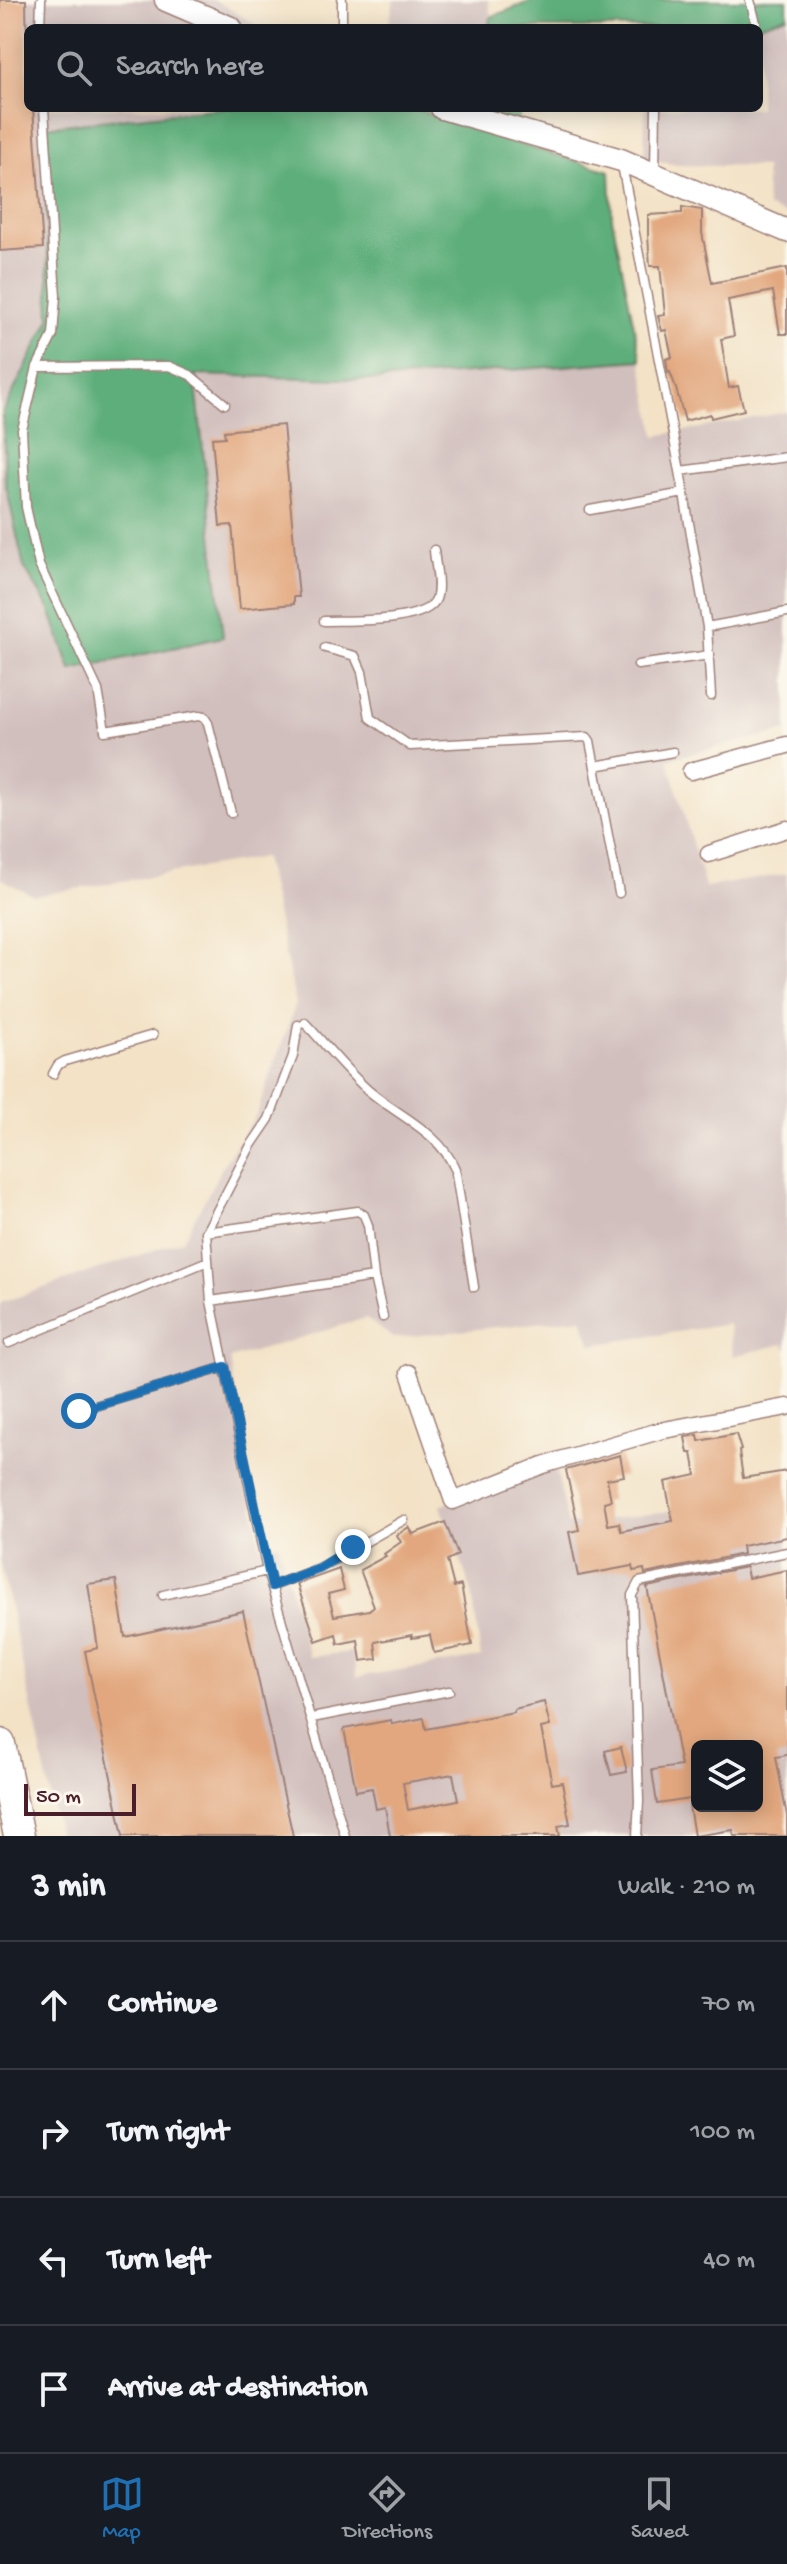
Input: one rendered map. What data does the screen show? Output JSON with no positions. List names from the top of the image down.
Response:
{
  "scale_bar": "50 m",
  "page": {
    "search": "Search here",
    "scale": "50 m",
    "heading": ["3 min", "Walk · 210 m"],
    "list": [
      ["Continue", "70 m"],
      ["Turn right", "100 m"],
      ["Turn left", "40 m"],
      "Arrive at destination"
    ],
    "nav": ["Map", "Directions", "Saved"]
  }
}
